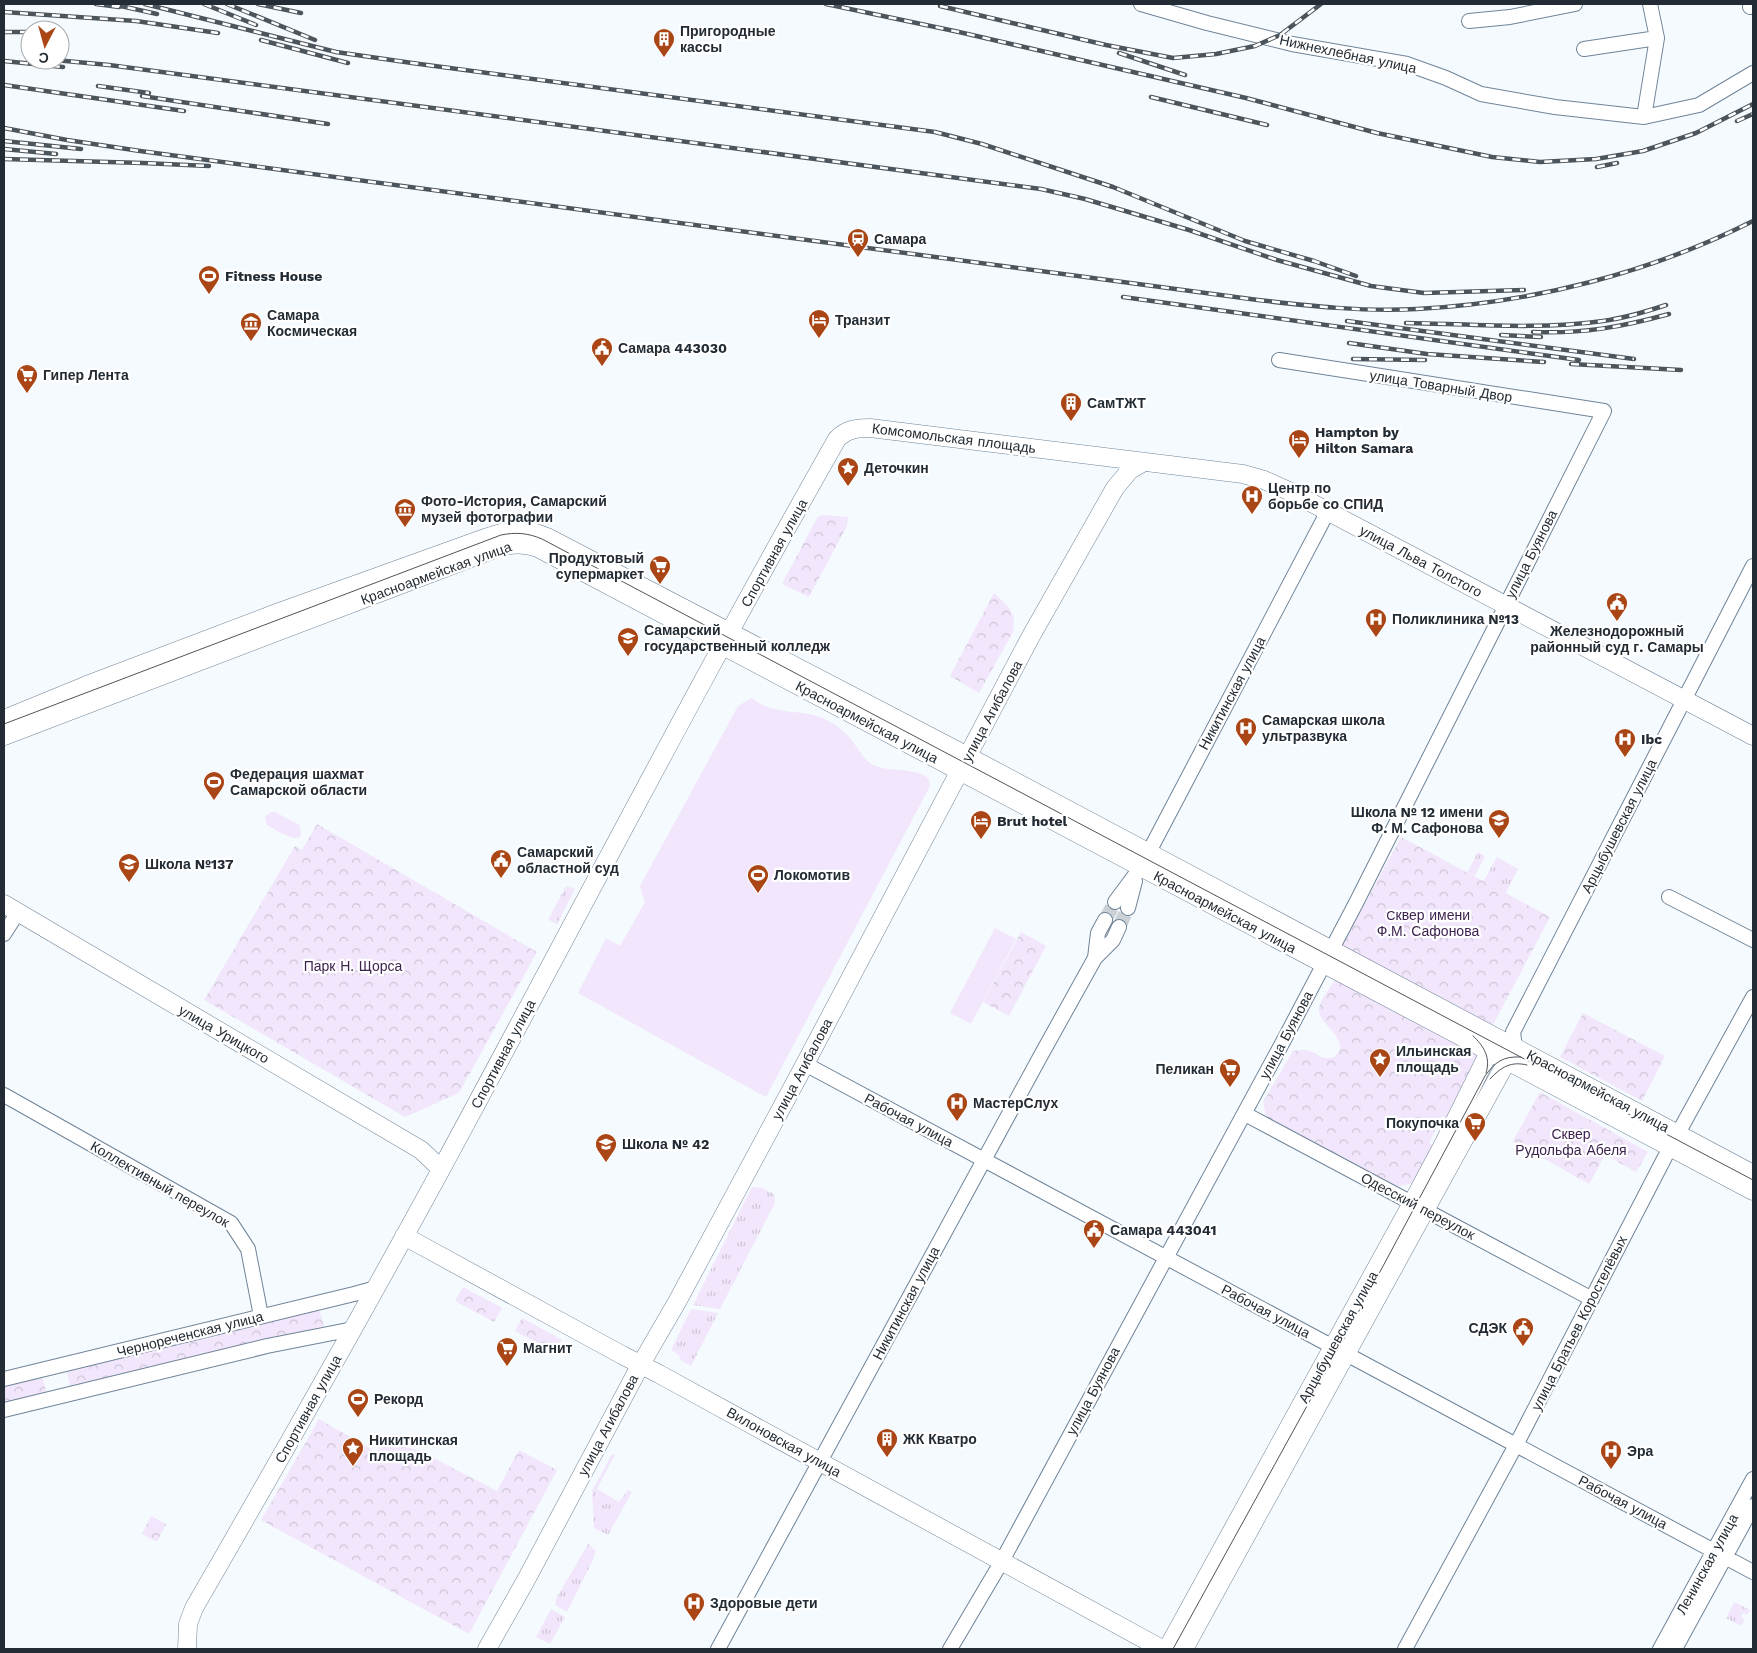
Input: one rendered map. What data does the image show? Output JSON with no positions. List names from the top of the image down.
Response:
{
  "streets": {
    "main road": [
      "Комсомольская площадь",
      "Спортивная улица",
      "улица Льва Толстого",
      "Красноармейская улица",
      "улица Агибалова",
      "Арцыбушевская улица",
      "улица Урицкого",
      "Вилоновская улица"
    ],
    "street": [
      "Нижнехлебная улица",
      "улица Товарный Двор",
      "улица Буянова",
      "Никитинская улица",
      "Рабочая улица",
      "Коллективный переулок",
      "Одесский переулок",
      "улица Братьев Коростелёвых",
      "Чернореченская улица",
      "Ленинская улица"
    ]
  },
  "crossings": [
    ["улица Товарный Двор", "улица Буянова"],
    ["Комсомольская площадь", "Спортивная улица"],
    ["Комсомольская площадь", "улица Льва Толстого"],
    ["Спортивная улица", "Красноармейская улица"],
    ["Спортивная улица", "улица Урицкого"],
    ["Спортивная улица", "Чернореченская улица"],
    ["Спортивная улица", "Вилоновская улица"],
    ["улица Буянова", "улица Льва Толстого"],
    ["улица Буянова", "Красноармейская улица"],
    ["улица Буянова", "Рабочая улица"],
    ["улица Буянова", "Одесский переулок"],
    ["улица Буянова", "Вилоновская улица"],
    ["улица Льва Толстого", "Никитинская улица"],
    ["улица Льва Толстого", "улица Агибалова"],
    ["улица Льва Толстого", "Арцыбушевская улица"],
    ["Красноармейская улица", "Никитинская улица"],
    ["Красноармейская улица", "улица Агибалова"],
    ["Красноармейская улица", "Арцыбушевская улица"],
    ["Красноармейская улица", "улица Братьев Коростелёвых"],
    ["Никитинская улица", "Рабочая улица"],
    ["Никитинская улица", "Вилоновская улица"],
    ["улица Агибалова", "Рабочая улица"],
    ["улица Агибалова", "Вилоновская улица"],
    ["Арцыбушевская улица", "Рабочая улица"],
    ["Арцыбушевская улица", "Одесский переулок"],
    ["Рабочая улица", "улица Братьев Коростелёвых"],
    ["Рабочая улица", "Ленинская улица"],
    ["Коллективный переулок", "Чернореченская улица"],
    ["Одесский переулок", "улица Братьев Коростелёвых"]
  ],
  "parks": ["Cквер имени Ф.М. Сафонова", "Парк Н. Щорса", "Сквер Рудольфа Абеля"],
  "places": {
    "building": ["Пригородные кассы", "СамТЖТ", "ЖК Кватро"],
    "station": ["Самара"],
    "sports": [
      "Fitness House",
      "Федерация шахмат Самарской области",
      "Локомотив",
      "Рекорд"
    ],
    "hotel": ["Транзит", "Hampton by Hilton Samara", "Brut hotel"],
    "museum": ["Самара Космическая", "Фото-История, Самарский музей фотографии"],
    "public building": [
      "Самара 443030",
      "Железнодорожный районный суд г. Самары",
      "Самарский областной суд",
      "Самара 443041",
      "СДЭК"
    ],
    "supermarket": [
      "Гипер Лента",
      "Продуктовый супермаркет",
      "Пеликан",
      "Покупочка",
      "Магнит"
    ],
    "place": ["Деточкин", "Ильинская площадь", "Никитинская площадь"],
    "hospital": [
      "Центр по борьбе со СПИД",
      "Поликлиника №13",
      "Самарская школа ультразвука",
      "Ibc",
      "МастерСлух",
      "Эра",
      "Здоровые дети"
    ],
    "school or university": [
      "Самарский государственный колледж",
      "Школа № 12 имени Ф. М. Сафонова",
      "Школа №137",
      "Школа № 42"
    ]
  },
  "north": "bottom"
}
